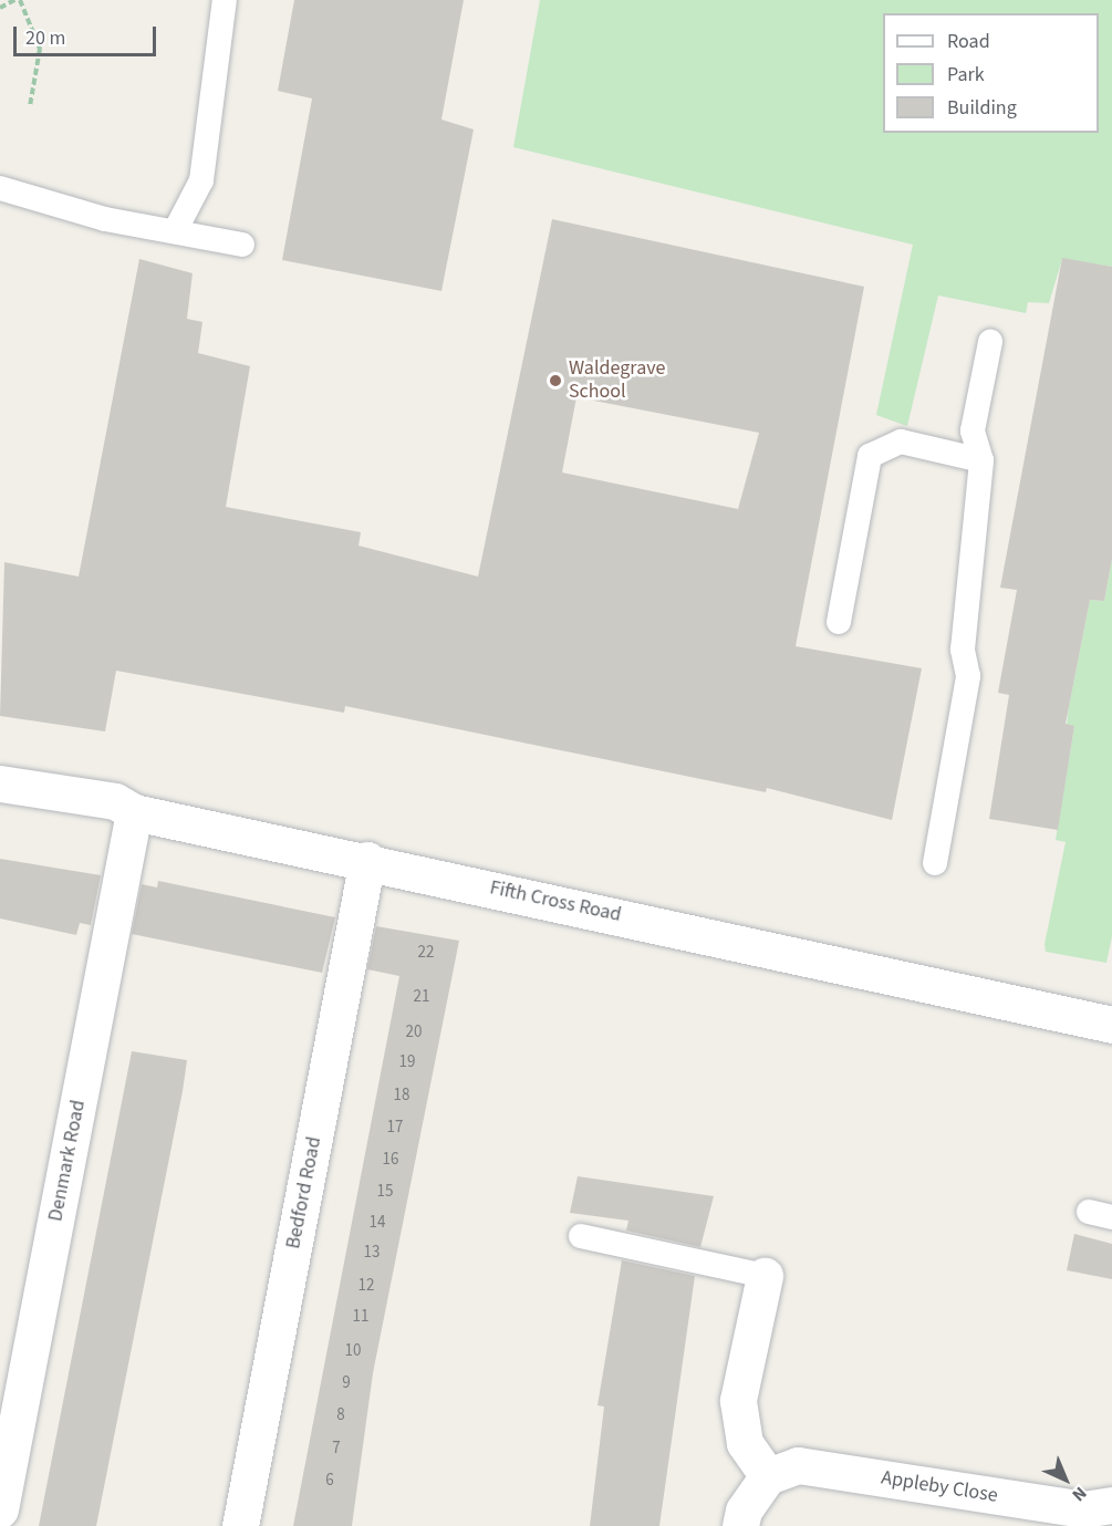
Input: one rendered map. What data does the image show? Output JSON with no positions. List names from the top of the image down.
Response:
{
  "streets": {
    "street": [
      "Fifth Cross Road",
      "Denmark Road",
      "Bedford Road",
      "Appleby Close"
    ]
  },
  "crossings": [
    ["Fifth Cross Road", "Denmark Road"],
    ["Fifth Cross Road", "Bedford Road"]
  ],
  "places": ["Waldegrave School"],
  "house_numbers": [
    "22",
    "21",
    "20",
    "19",
    "18",
    "17",
    "16",
    "15",
    "14",
    "13",
    "12",
    "11",
    "10",
    "9",
    "8",
    "7",
    "6"
  ],
  "legend": ["Road", "Park", "Building"],
  "scale_bar": "20 m",
  "north": "bottom right"
}
